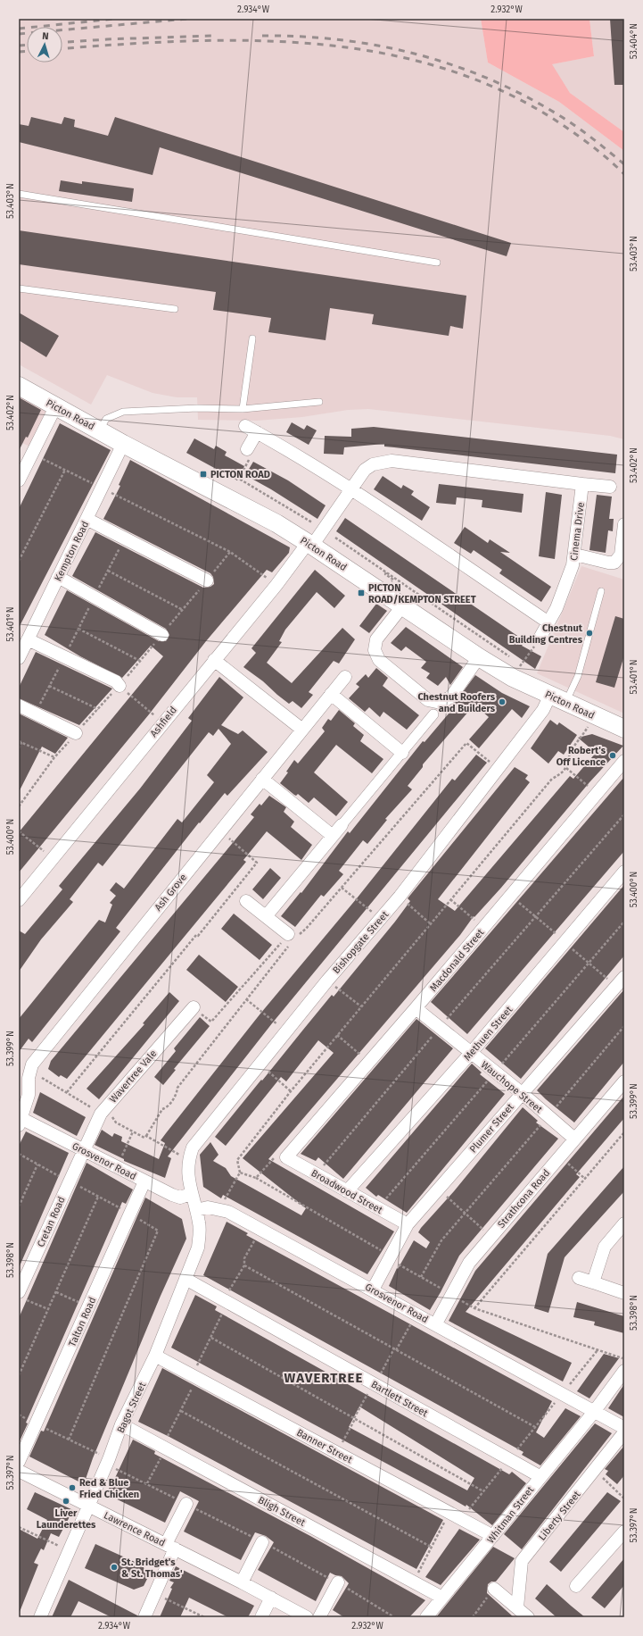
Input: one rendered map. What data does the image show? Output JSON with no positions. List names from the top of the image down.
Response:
{
  "streets": {
    "main road": ["Picton Road"],
    "street": [
      "Cinema Drive",
      "Kempton Road",
      "Ashfield",
      "Ash Grove",
      "Bishopgate Street",
      "Macdonald Street",
      "Methuen Street",
      "Wavertree Vale",
      "Wauchope Street",
      "Plumer Street",
      "Grosvenor Road",
      "Broadwood Street",
      "Strathcona Road",
      "Cretan Road",
      "Talton Road",
      "Bartlett Street",
      "Bagot Street",
      "Banner Street",
      "Bligh Street",
      "Whitman Street",
      "Liberty Street",
      "Lawrence Road"
    ]
  },
  "crossings": [
    ["Picton Road", "Kempton Road"],
    ["Picton Road", "Ashfield"],
    ["Picton Road", "Bishopgate Street"],
    ["Ash Grove", "Grosvenor Road"],
    ["Bishopgate Street", "Grosvenor Road"],
    ["Bishopgate Street", "Bagot Street"],
    ["Macdonald Street", "Wauchope Street"],
    ["Macdonald Street", "Broadwood Street"],
    ["Methuen Street", "Wauchope Street"],
    ["Methuen Street", "Broadwood Street"],
    ["Wavertree Vale", "Grosvenor Road"],
    ["Wavertree Vale", "Cretan Road"],
    ["Wauchope Street", "Plumer Street"],
    ["Wauchope Street", "Strathcona Road"],
    ["Plumer Street", "Grosvenor Road"],
    ["Plumer Street", "Broadwood Street"],
    ["Grosvenor Road", "Strathcona Road"],
    ["Grosvenor Road", "Cretan Road"],
    ["Grosvenor Road", "Talton Road"],
    ["Grosvenor Road", "Bagot Street"],
    ["Grosvenor Road", "Whitman Street"],
    ["Bartlett Street", "Bagot Street"],
    ["Bartlett Street", "Whitman Street"],
    ["Bagot Street", "Banner Street"],
    ["Bagot Street", "Bligh Street"],
    ["Bagot Street", "Lawrence Road"],
    ["Banner Street", "Whitman Street"],
    ["Bligh Street", "Whitman Street"]
  ],
  "districts": ["WAVERTREE"],
  "places": {
    "transit": ["PICTON ROAD", "PICTON ROAD/KEMPTON STREET"],
    "other": [
      "Chestnut Building Centres",
      "Chestnut Roofers and Builders",
      "Robert's Off Licence",
      "Red & Blue Fried Chicken",
      "Liver Launderettes",
      "St. Bridget's & St. Thomas'"
    ]
  },
  "north": "top",
  "coordinates": [
    "2.934°W",
    "2.932°W",
    "53.404°N",
    "53.403°N",
    "53.402°N",
    "53.401°N",
    "53.400°N",
    "53.399°N",
    "53.398°N",
    "53.397°N"
  ]
}
